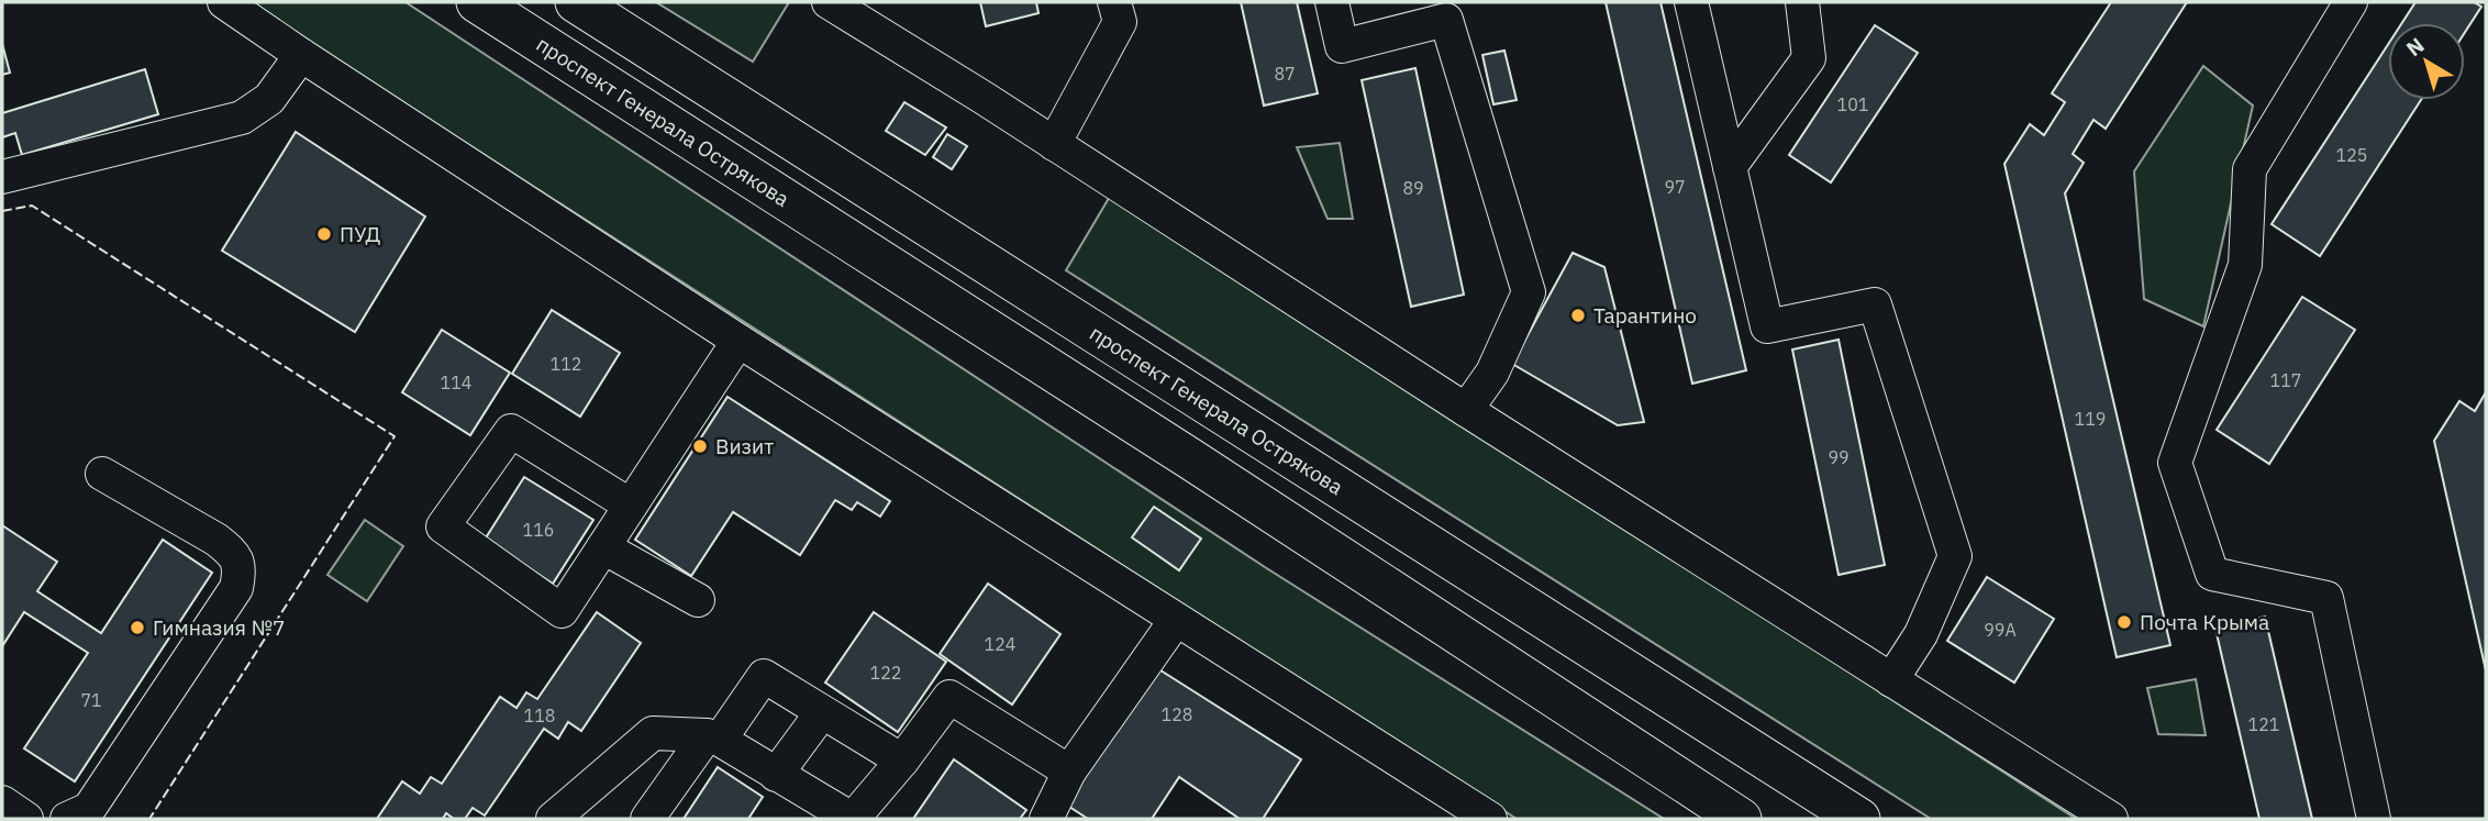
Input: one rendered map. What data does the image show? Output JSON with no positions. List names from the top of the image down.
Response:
{
  "streets": {
    "main road": ["проспект Генерала Острякова"]
  },
  "places": [
    "ПУД",
    "Тарантино",
    "Визит",
    "Почта Крыма",
    "Гимназия №7"
  ],
  "house_numbers": [
    "87",
    "101",
    "125",
    "97",
    "89",
    "112",
    "117",
    "114",
    "119",
    "99",
    "116",
    "99А",
    "124",
    "122",
    "71",
    "128",
    "118",
    "121"
  ],
  "north": "top left"
}
